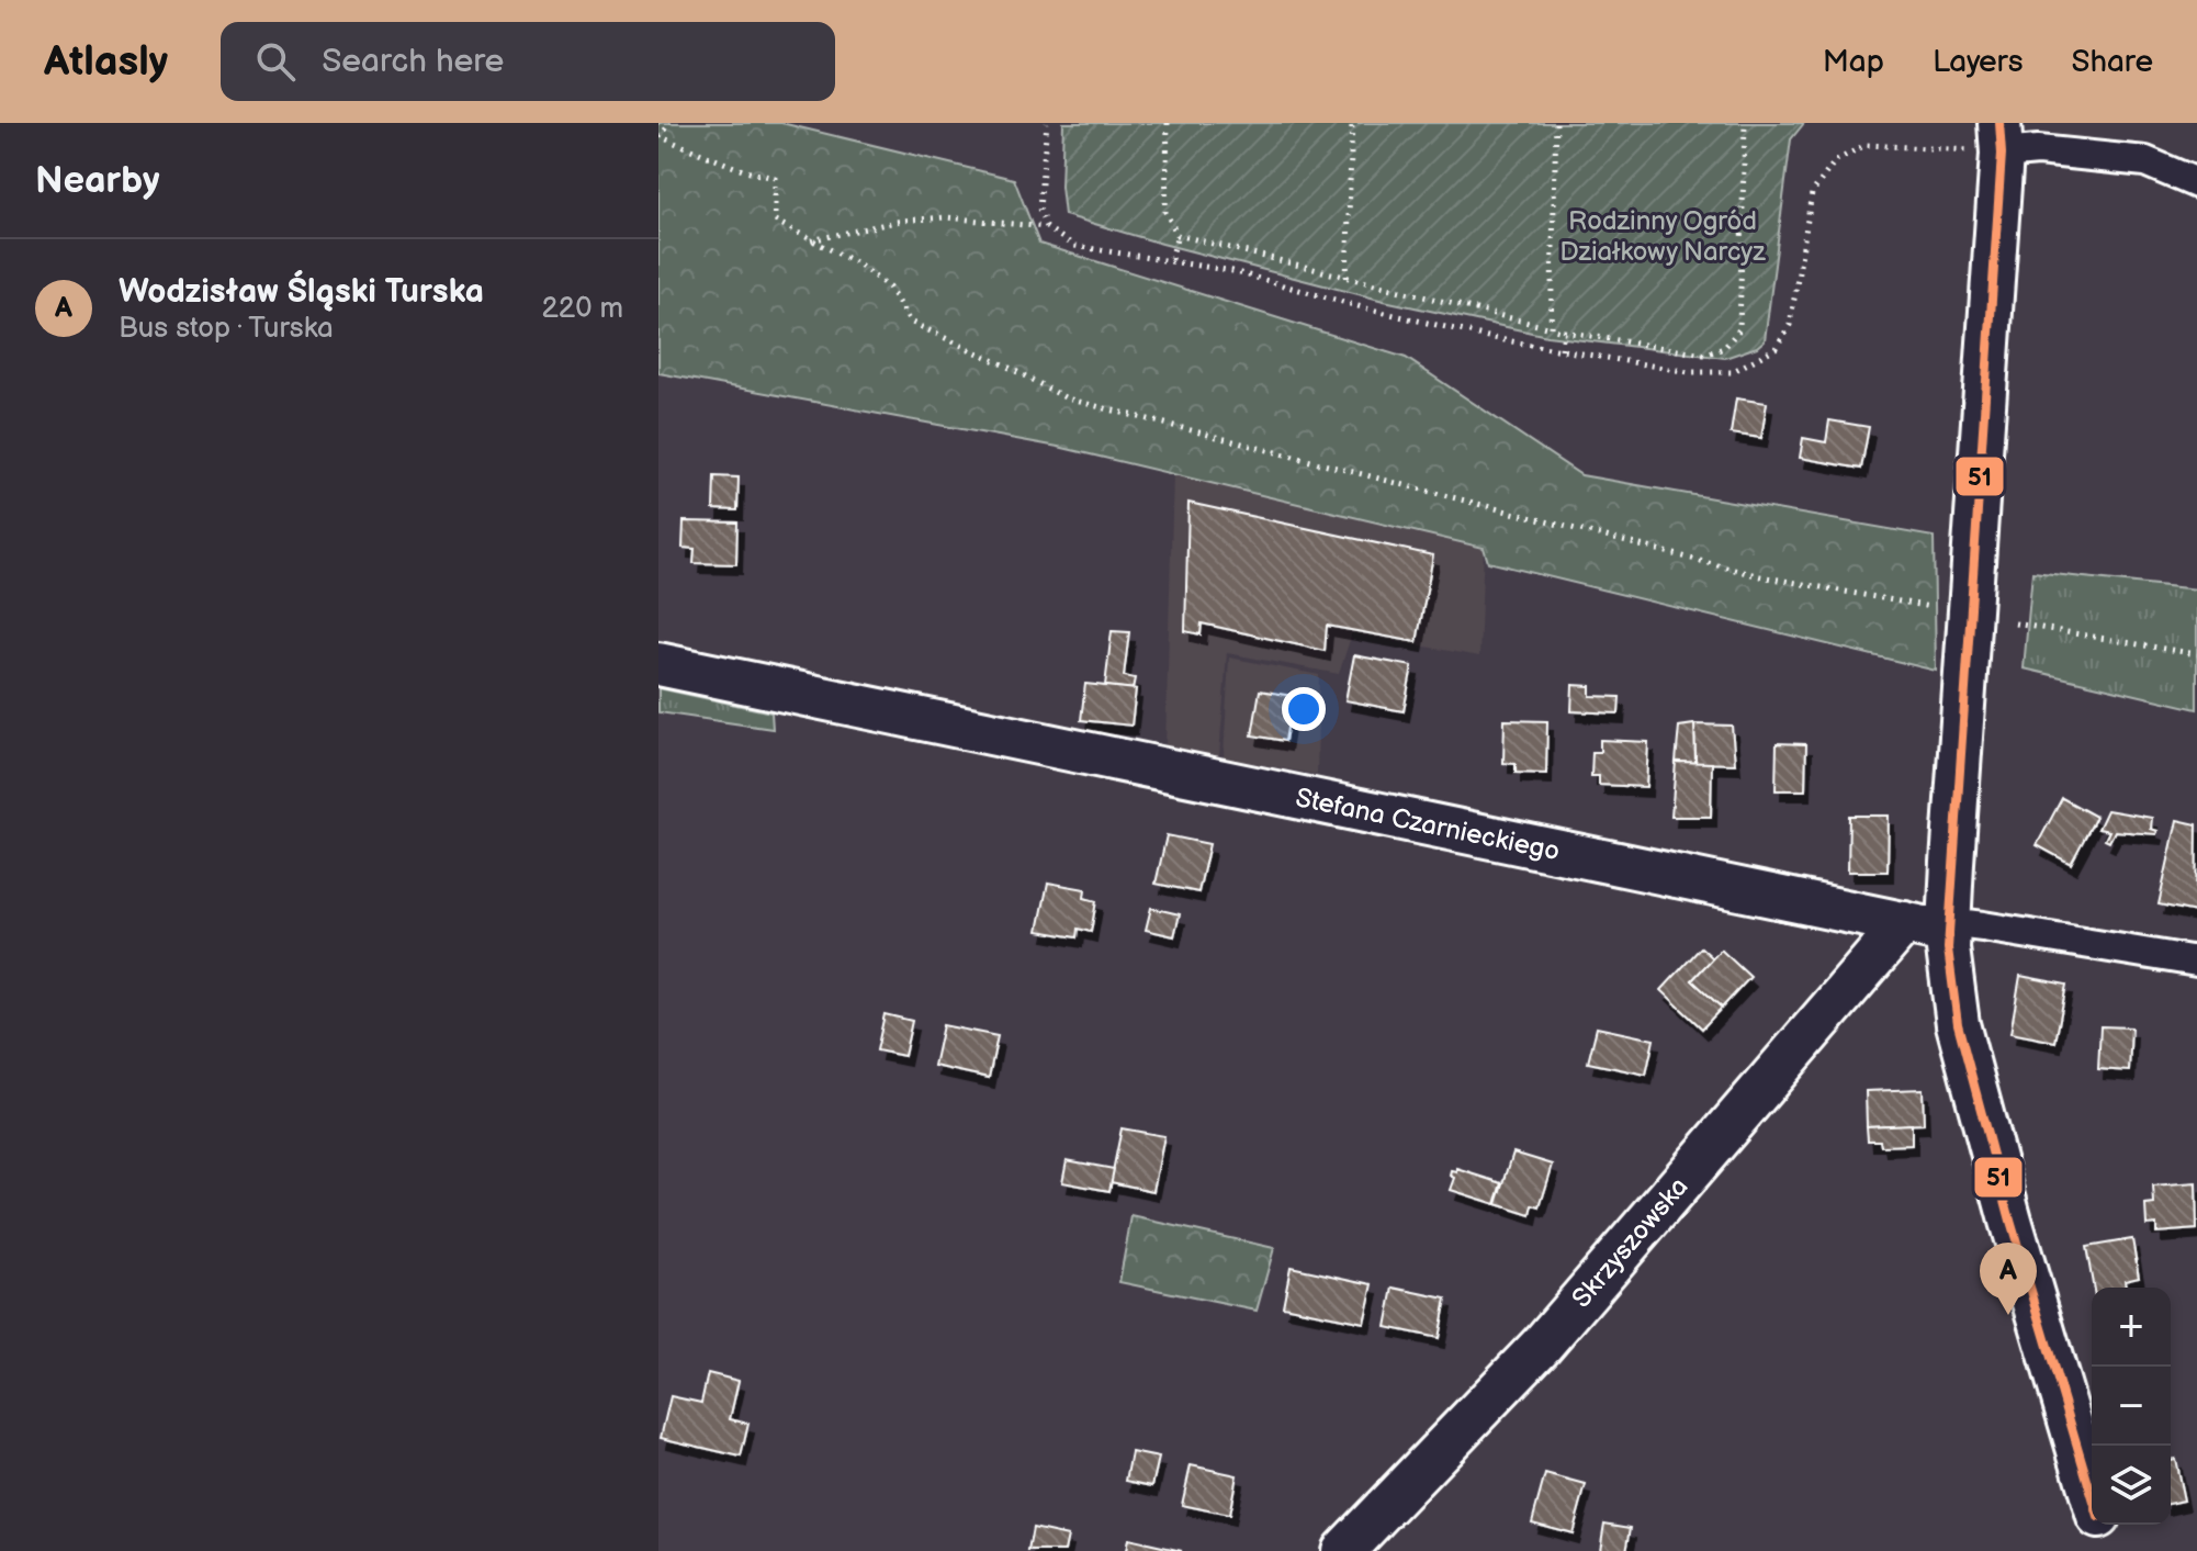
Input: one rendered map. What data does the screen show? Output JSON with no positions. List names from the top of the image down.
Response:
{
  "streets": {
    "street": ["Stefana Czarnieckiego", "Skrzyszowska"]
  },
  "crossings": [
    ["Stefana Czarnieckiego", "Skrzyszowska"]
  ],
  "parks": ["Rodzinny Ogród Działkowy Narcyz"],
  "lines": ["transit line 51"],
  "page": {
    "header": "Atlasly",
    "search": "Search here",
    "nav": ["Map", "Layers", "Share"],
    "heading": "Nearby",
    "list": [
      {
        "mark": "A",
        "name": "Wodzisław Śląski Turska",
        "note": "Bus stop · Turska",
        "value": "220 m"
      }
    ],
    "pins": "A",
    "map_buttons": ["+", "−"]
  }
}
